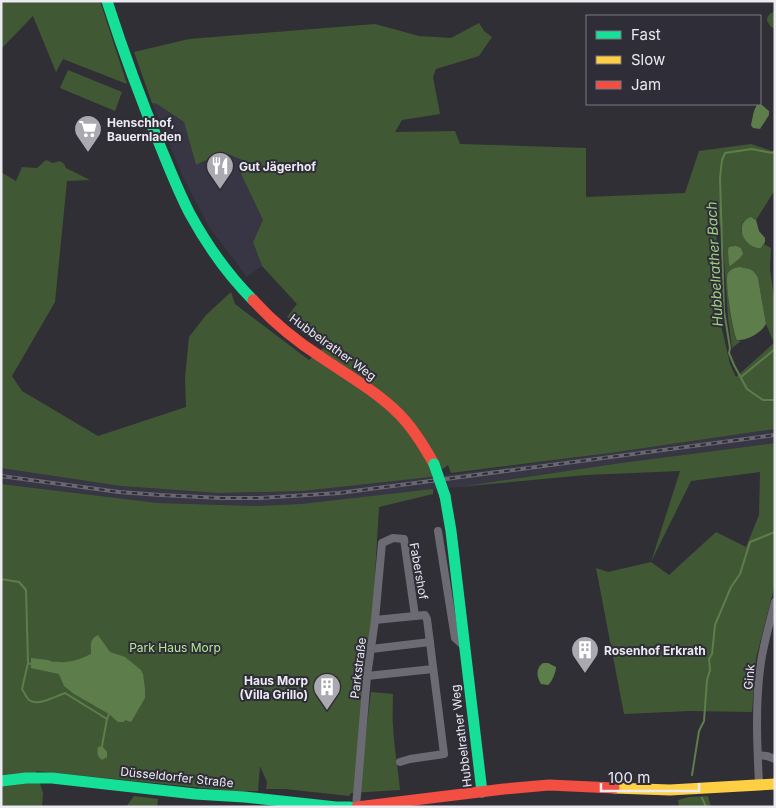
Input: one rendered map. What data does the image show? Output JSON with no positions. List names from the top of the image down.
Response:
{
  "streets": {
    "street": [
      "Hubbelrather Weg",
      "Fabershof",
      "Parkstraße",
      "Gink",
      "Düsseldorfer Straße"
    ]
  },
  "crossings": [
    ["Fabershof", "Parkstraße"]
  ],
  "water": ["Hubbelrather Bach"],
  "parks": ["Park Haus Morp"],
  "places": {
    "supermarket": ["Henschhof, Bauernladen"],
    "restaurant": ["Gut Jägerhof"],
    "building": ["Rosenhof Erkrath", "Haus Morp (Villa Grillo)"]
  },
  "legend": ["Fast", "Slow", "Jam"],
  "scale_bar": "100 m"
}
